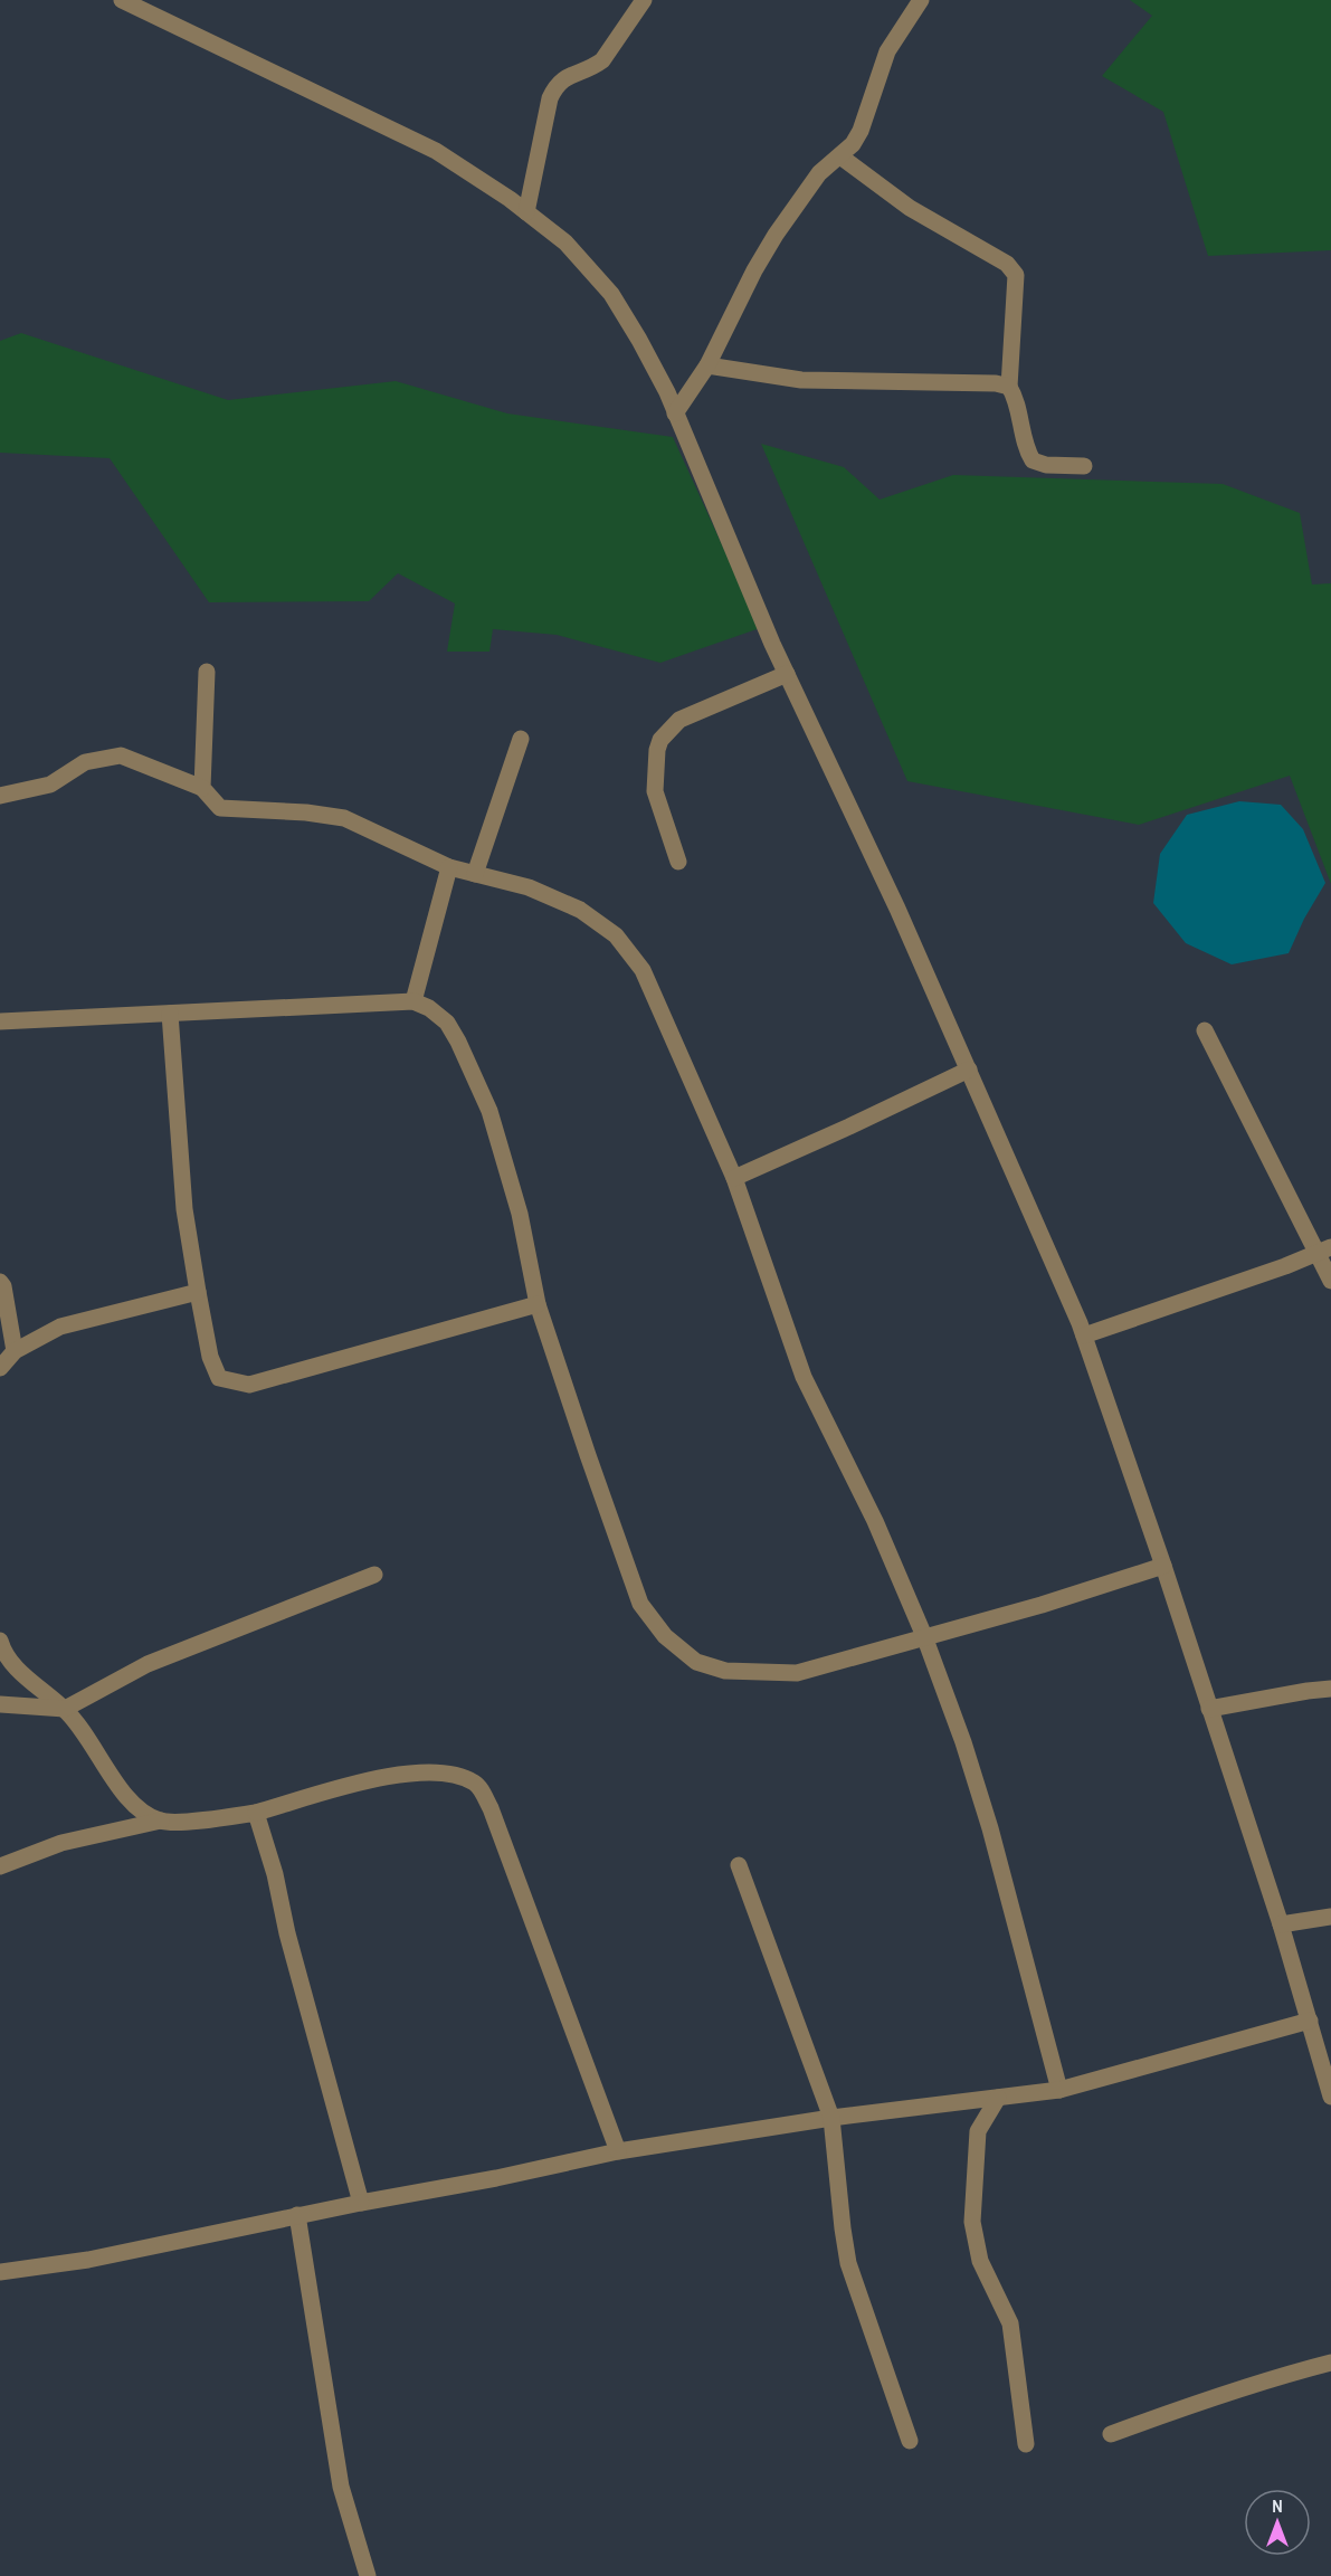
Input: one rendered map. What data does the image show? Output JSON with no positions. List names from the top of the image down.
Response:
{
  "north": "top"
}
